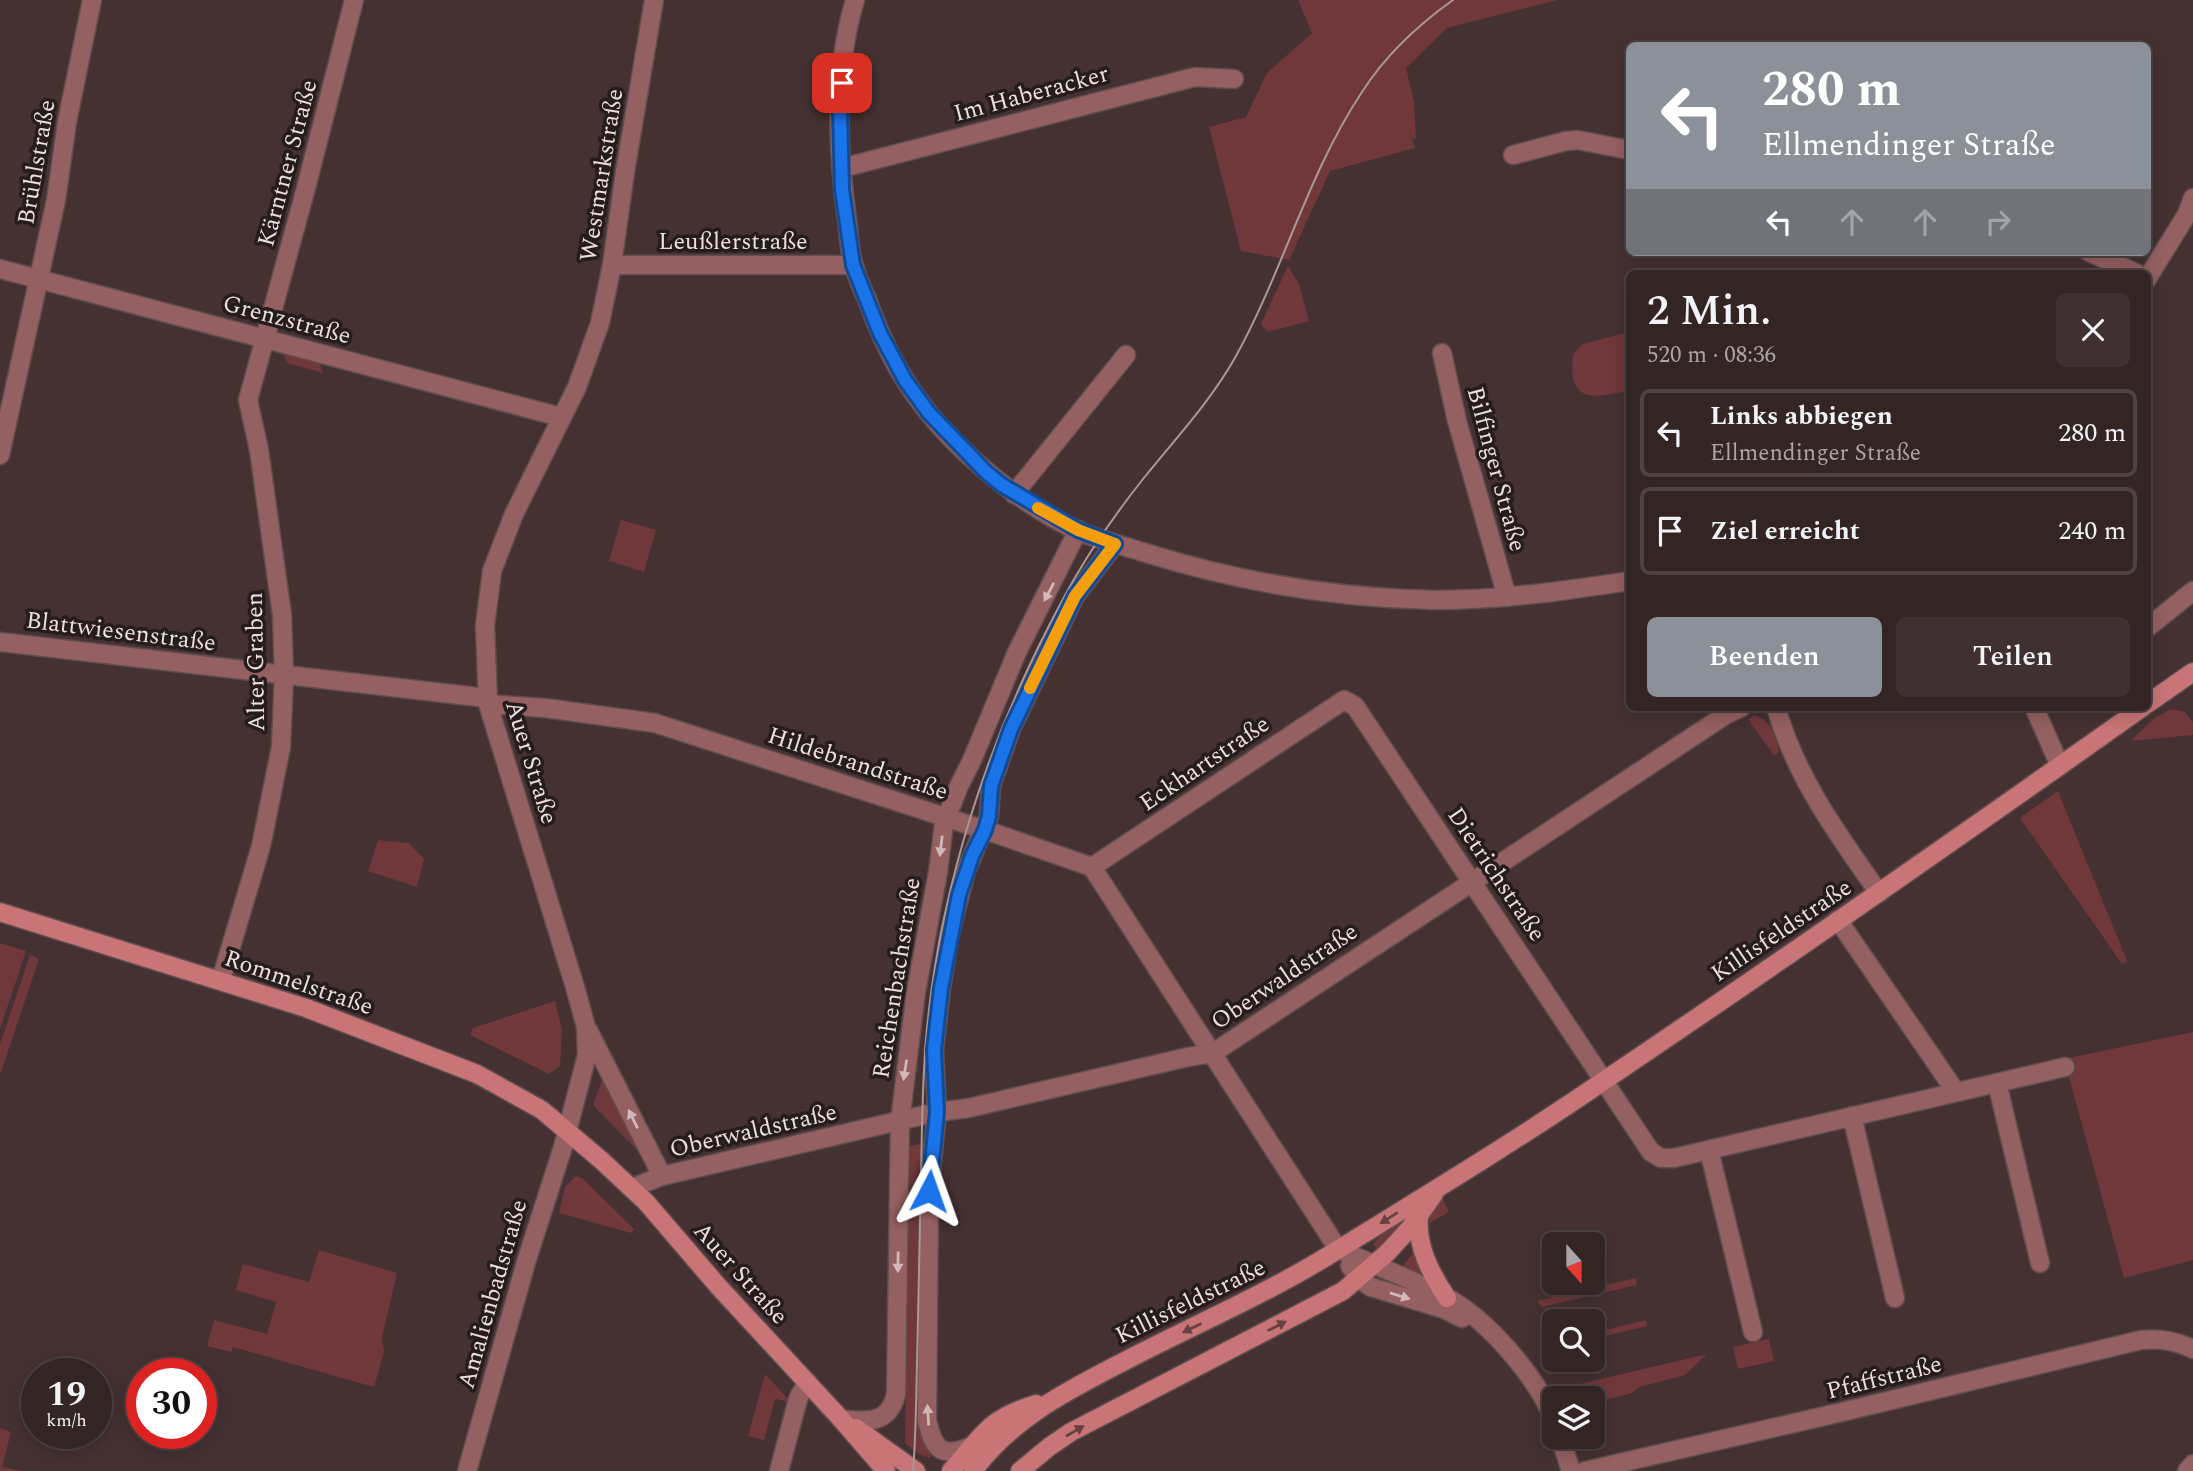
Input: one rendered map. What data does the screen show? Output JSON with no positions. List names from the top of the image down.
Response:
{
  "streets": {
    "main road": ["Auer Straße", "Killisfeldstraße", "Rommelstraße"],
    "street": [
      "Im Haberacker",
      "Brühlstraße",
      "Kärntner Straße",
      "Westmarkstraße",
      "Leußlerstraße",
      "Grenzstraße",
      "Bilfinger Straße",
      "Blattwiesenstraße",
      "Alter Graben",
      "Hildebrandstraße",
      "Eckhartstraße",
      "Dietrichstraße",
      "Oberwaldstraße",
      "Reichenbachstraße",
      "Amalienbadstraße",
      "Pfaffstraße"
    ]
  },
  "crossings": [
    ["Brühlstraße", "Grenzstraße"],
    ["Kärntner Straße", "Grenzstraße"],
    ["Kärntner Straße", "Alter Graben"],
    ["Westmarkstraße", "Leußlerstraße"],
    ["Westmarkstraße", "Auer Straße"],
    ["Grenzstraße", "Alter Graben"],
    ["Grenzstraße", "Auer Straße"],
    ["Blattwiesenstraße", "Alter Graben"],
    ["Blattwiesenstraße", "Auer Straße"],
    ["Blattwiesenstraße", "Hildebrandstraße"],
    ["Alter Graben", "Rommelstraße"],
    ["Auer Straße", "Hildebrandstraße"],
    ["Auer Straße", "Oberwaldstraße"],
    ["Auer Straße", "Reichenbachstraße"],
    ["Auer Straße", "Rommelstraße"],
    ["Auer Straße", "Amalienbadstraße"],
    ["Hildebrandstraße", "Eckhartstraße"],
    ["Hildebrandstraße", "Reichenbachstraße"],
    ["Eckhartstraße", "Dietrichstraße"],
    ["Dietrichstraße", "Killisfeldstraße"],
    ["Dietrichstraße", "Oberwaldstraße"],
    ["Oberwaldstraße", "Reichenbachstraße"],
    ["Rommelstraße", "Amalienbadstraße"]
  ],
  "north": "bottom",
  "page": {
    "turn": ["280 m", "Ellmendinger Straße"],
    "heading": ["2 Min.", "520 m · 08:36"],
    "list": [
      {
        "name": "Links abbiegen",
        "note": "Ellmendinger Straße",
        "value": "280 m"
      },
      {
        "name": "Ziel erreicht",
        "value": "240 m"
      }
    ],
    "buttons": ["Beenden", "Teilen"],
    "speed": "19 km/h",
    "limit": "30"
  }
}
